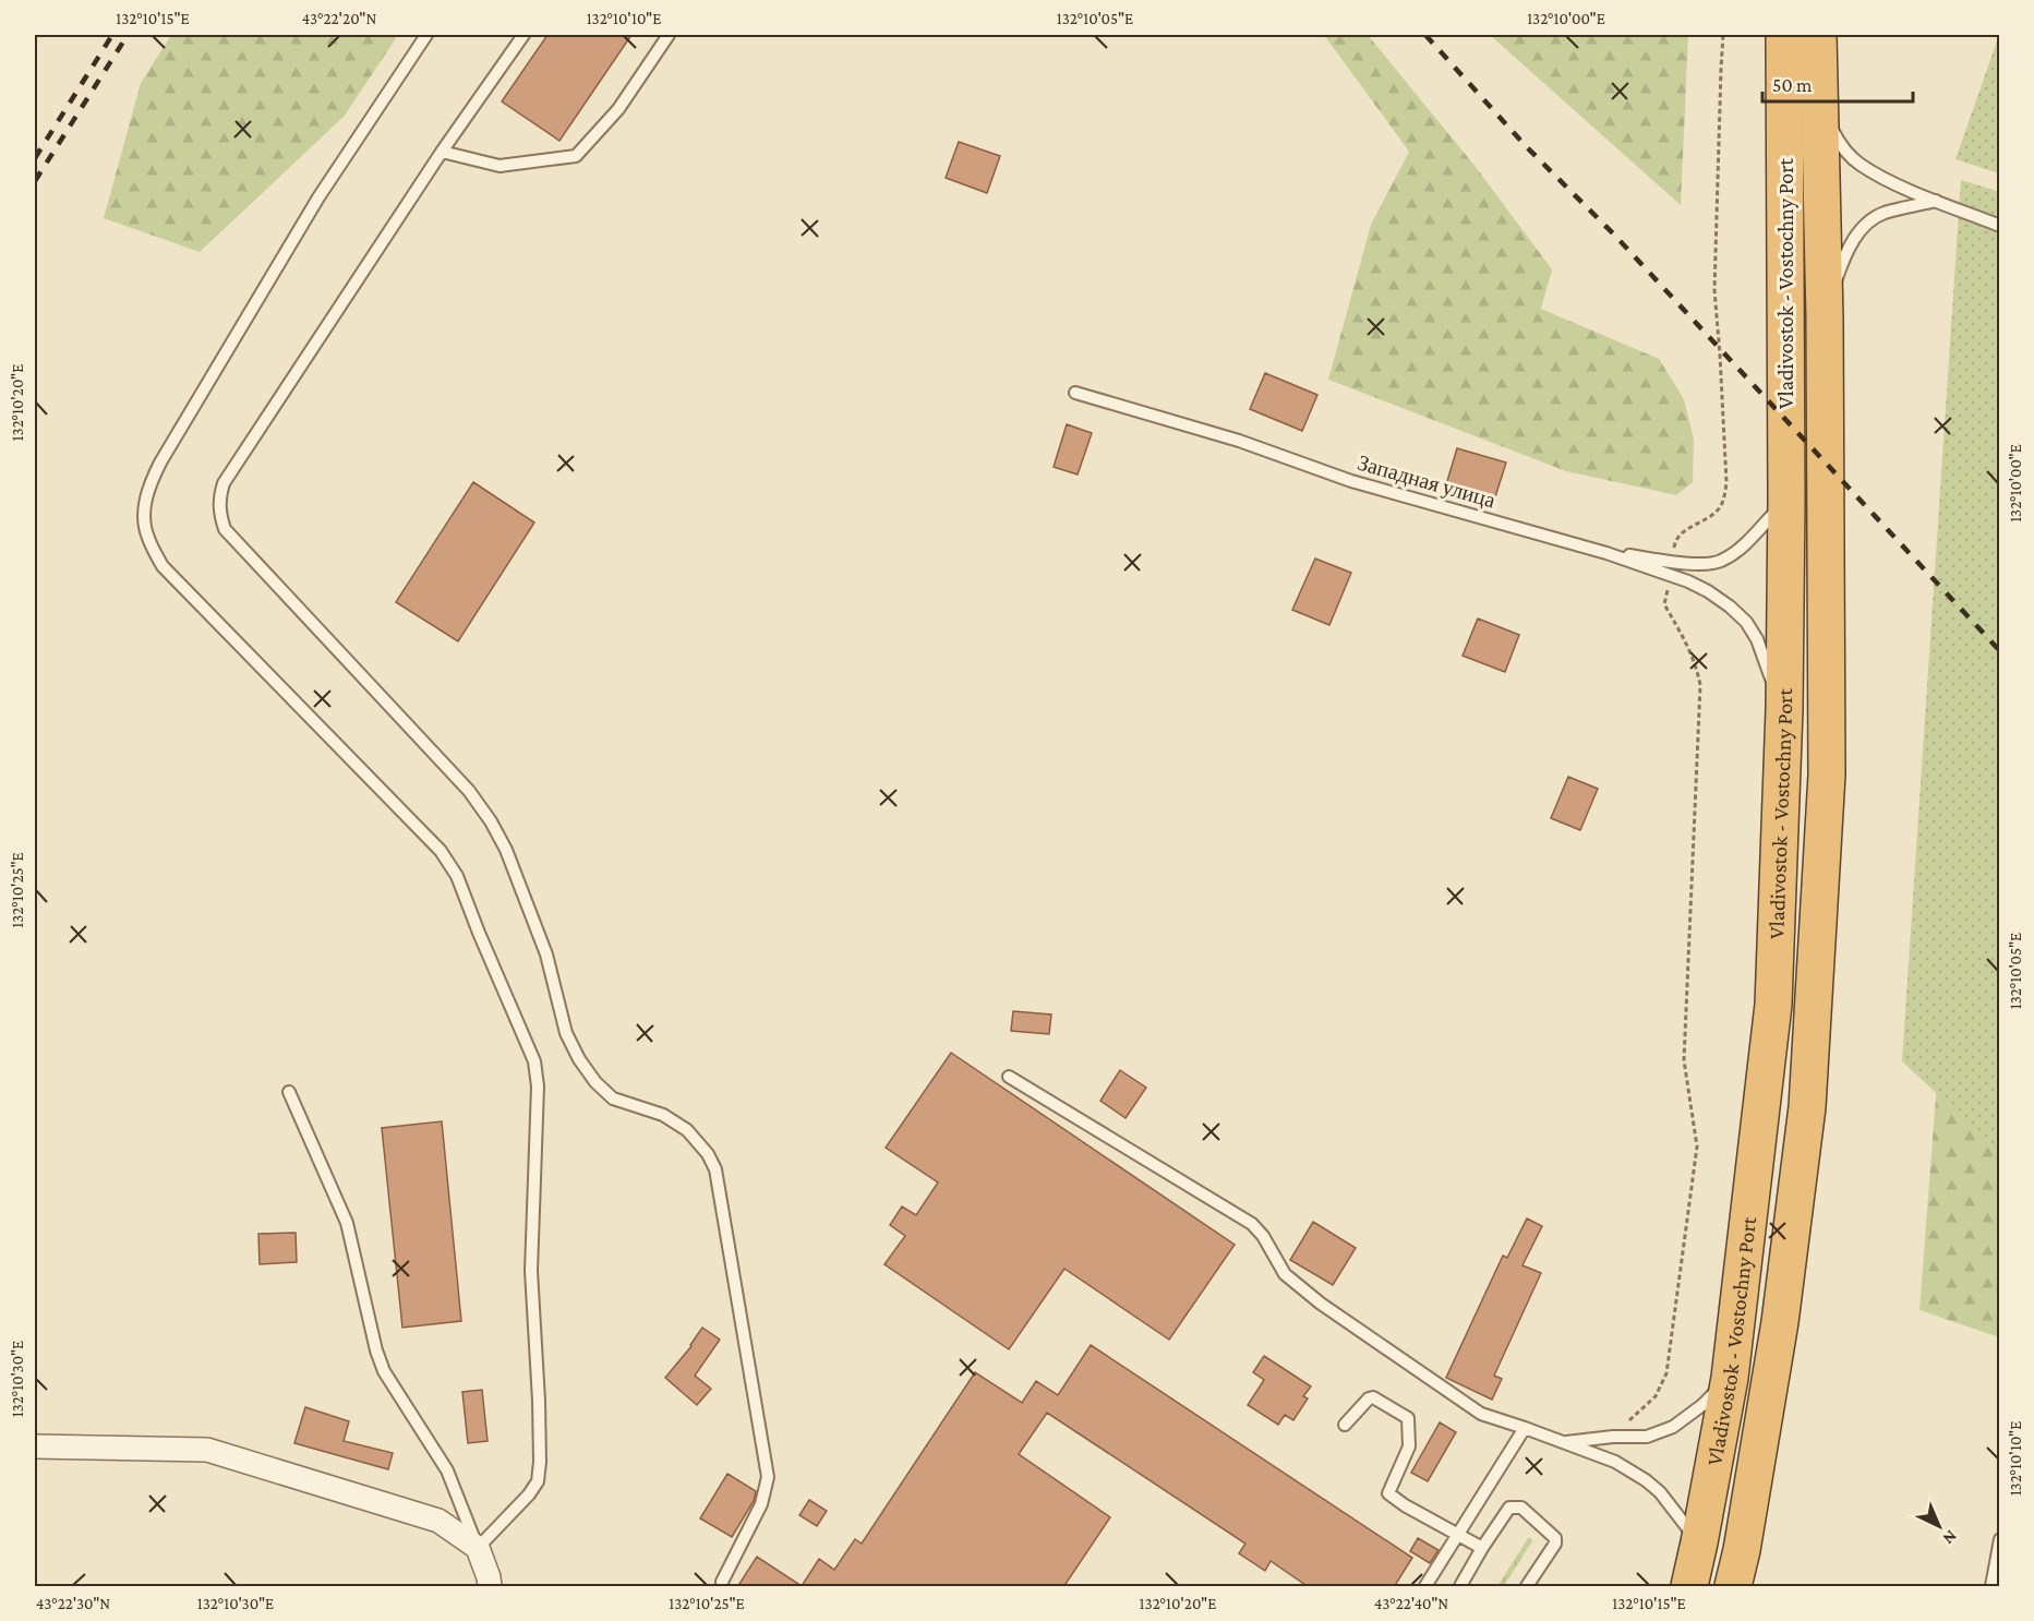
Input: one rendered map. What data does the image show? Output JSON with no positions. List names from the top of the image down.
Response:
{
  "streets": {
    "highway": ["Vladivostok - Vostochny Port"],
    "lane": ["Западная улица"]
  },
  "crossings": [
    ["Vladivostok - Vostochny Port", "Западная улица"]
  ],
  "scale_bar": "50 m",
  "north": "bottom right",
  "coordinates": [
    "132°10'15\"E",
    "43°22'20\"N",
    "132°10'10\"E",
    "132°10'05\"E",
    "132°10'00\"E",
    "132°10'20\"E",
    "132°10'25\"E",
    "132°10'30\"E",
    "43°22'30\"N",
    "43°22'40\"N"
  ]
}
